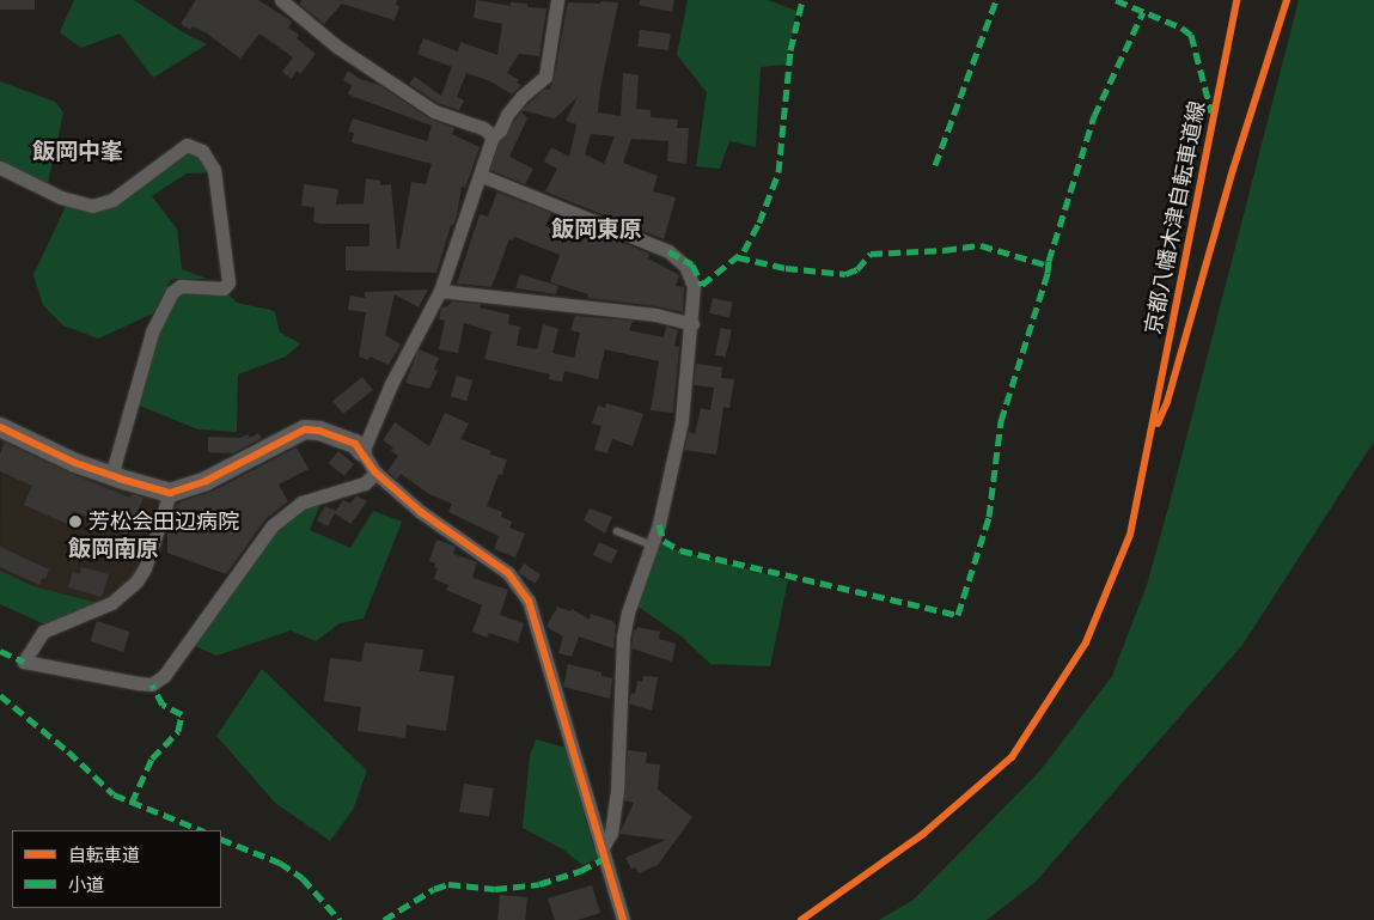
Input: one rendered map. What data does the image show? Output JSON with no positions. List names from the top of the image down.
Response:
{
  "streets": {
    "cycle path": ["京都八幡木津自転車道線"]
  },
  "districts": ["飯岡中峯", "飯岡東原", "飯岡南原"],
  "places": ["芳松会田辺病院"],
  "legend": ["自転車道", "小道"]
}
